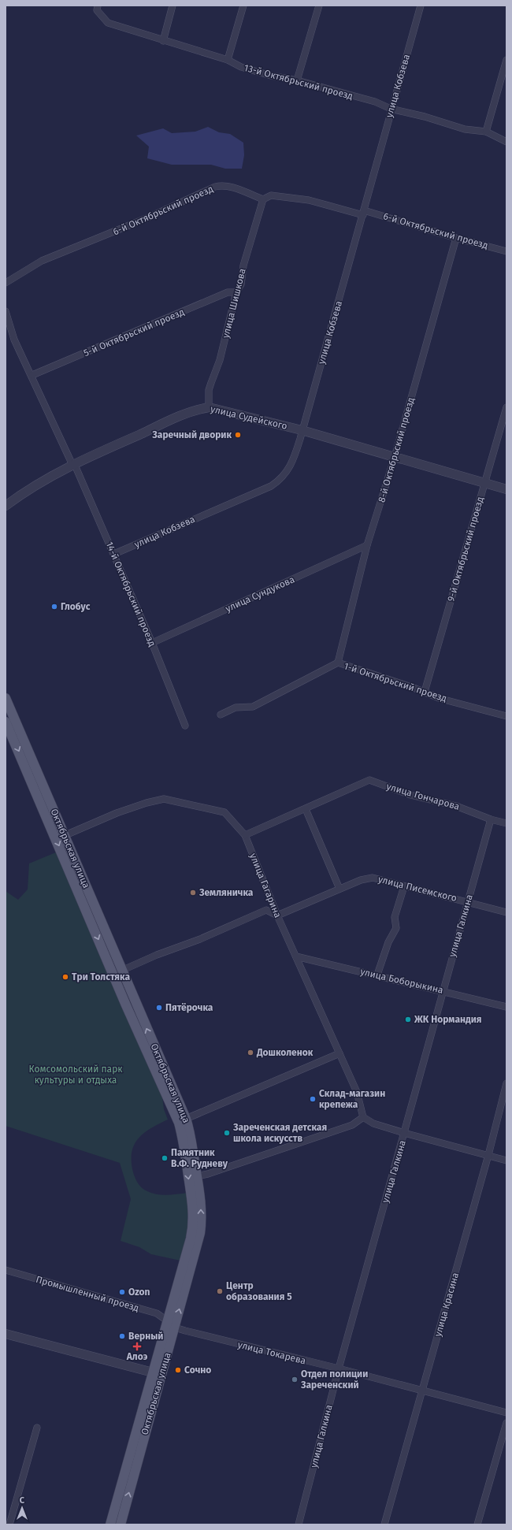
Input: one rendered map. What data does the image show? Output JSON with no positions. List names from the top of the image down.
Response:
{
  "streets": {
    "main road": ["Октябрьская улица"],
    "street": [
      "13-й Октябрьский проезд",
      "улица Кобзева",
      "6-й Октябрьский проезд",
      "улица Шишкова",
      "5-й Октябрьский проезд",
      "улица Судейского",
      "8-й Октябрьский проезд",
      "9-й Октябрьский проезд",
      "14-й Октябрьский проезд",
      "улица Сундукова",
      "1-й Октябрьский проезд",
      "улица Гончарова",
      "улица Гагарина",
      "улица Писемского",
      "улица Галкина",
      "улица Боборыкина",
      "Промышленный проезд",
      "улица Красина",
      "улица Токарева"
    ]
  },
  "crossings": [
    ["13-й Октябрьский проезд", "улица Кобзева"],
    ["улица Кобзева", "6-й Октябрьский проезд"],
    ["улица Кобзева", "улица Судейского"],
    ["улица Кобзева", "14-й Октябрьский проезд"],
    ["6-й Октябрьский проезд", "улица Шишкова"],
    ["6-й Октябрьский проезд", "8-й Октябрьский проезд"],
    ["улица Шишкова", "5-й Октябрьский проезд"],
    ["улица Шишкова", "улица Судейского"],
    ["5-й Октябрьский проезд", "14-й Октябрьский проезд"],
    ["улица Судейского", "8-й Октябрьский проезд"],
    ["улица Судейского", "9-й Октябрьский проезд"],
    ["улица Судейского", "14-й Октябрьский проезд"],
    ["8-й Октябрьский проезд", "улица Сундукова"],
    ["8-й Октябрьский проезд", "1-й Октябрьский проезд"],
    ["9-й Октябрьский проезд", "1-й Октябрьский проезд"],
    ["14-й Октябрьский проезд", "улица Сундукова"],
    ["улица Гончарова", "улица Гагарина"],
    ["улица Гончарова", "улица Галкина"],
    ["Октябрьская улица", "улица Гагарина"],
    ["Октябрьская улица", "Промышленный проезд"],
    ["Октябрьская улица", "улица Токарева"],
    ["улица Гагарина", "улица Писемского"],
    ["улица Гагарина", "улица Боборыкина"],
    ["улица Писемского", "улица Галкина"],
    ["улица Галкина", "улица Боборыкина"],
    ["улица Галкина", "улица Токарева"],
    ["Промышленный проезд", "улица Токарева"],
    ["улица Красина", "улица Токарева"]
  ],
  "parks": ["Комсомольский парк культуры и отдыха"],
  "places": {
    "other": [
      "Заречный дворик",
      "Глобус",
      "Земляничка",
      "Три Толстяка",
      "Пятёрочка",
      "ЖК Нормандия",
      "Дошколенок",
      "Склад-магазин крепежа",
      "Зареченская детская школа искусств",
      "Памятник В.Ф. Рудневу",
      "Центр образования 5",
      "Ozon",
      "Верный",
      "Сочно",
      "Отдел полиции Зареченский"
    ],
    "health": ["Алоэ"]
  },
  "north": "top"
}
